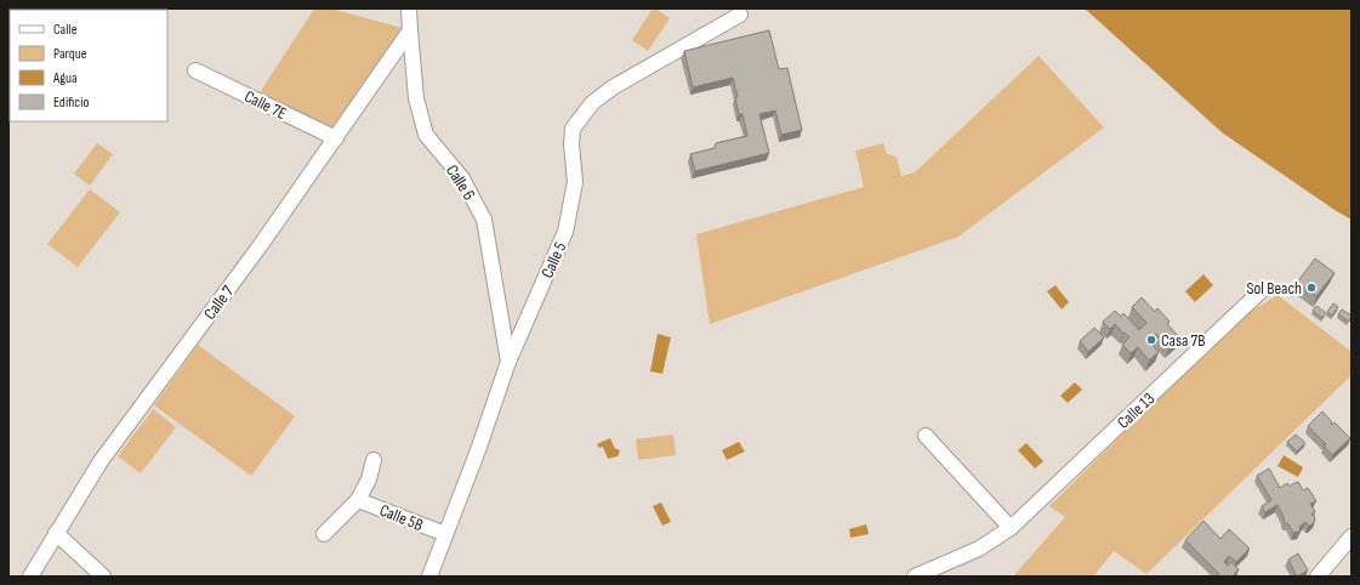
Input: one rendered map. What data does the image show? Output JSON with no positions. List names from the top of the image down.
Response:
{
  "streets": {
    "street": [
      "Calle 7E",
      "Calle 6",
      "Calle 5",
      "Calle 7",
      "Calle 13",
      "Calle 5B"
    ]
  },
  "crossings": [
    ["Calle 7E", "Calle 7"],
    ["Calle 6", "Calle 5"],
    ["Calle 6", "Calle 7"],
    ["Calle 5", "Calle 5B"]
  ],
  "places": ["Sol Beach", "Casa 7B"],
  "legend": [
    "Calle",
    "Parque",
    "Agua",
    "Edificio"
  ]
}
